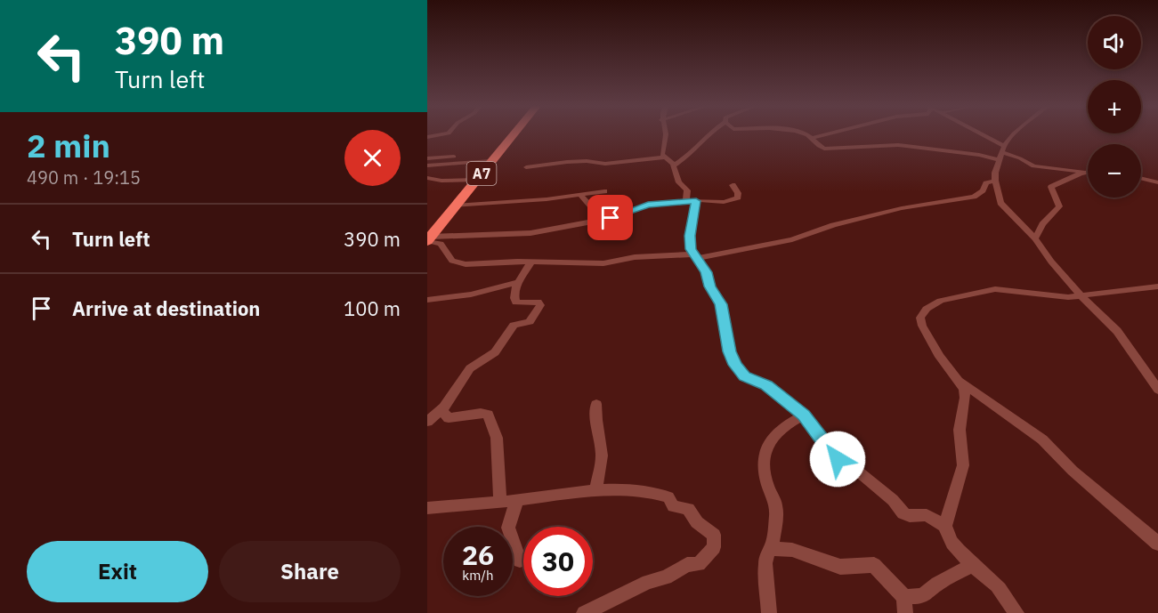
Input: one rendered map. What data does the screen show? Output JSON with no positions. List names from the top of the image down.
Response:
{
  "streets": {
    "highway": ["A7"]
  },
  "page": {
    "turn": ["390 m", "Turn left"],
    "map_buttons": ["+", "−"],
    "heading": ["2 min", "490 m · 19:15"],
    "list": [
      {
        "name": "Turn left",
        "value": "390 m"
      },
      {
        "name": "Arrive at destination",
        "value": "100 m"
      }
    ],
    "speed": "26 km/h",
    "limit": "30",
    "buttons": ["Exit", "Share"]
  }
}
